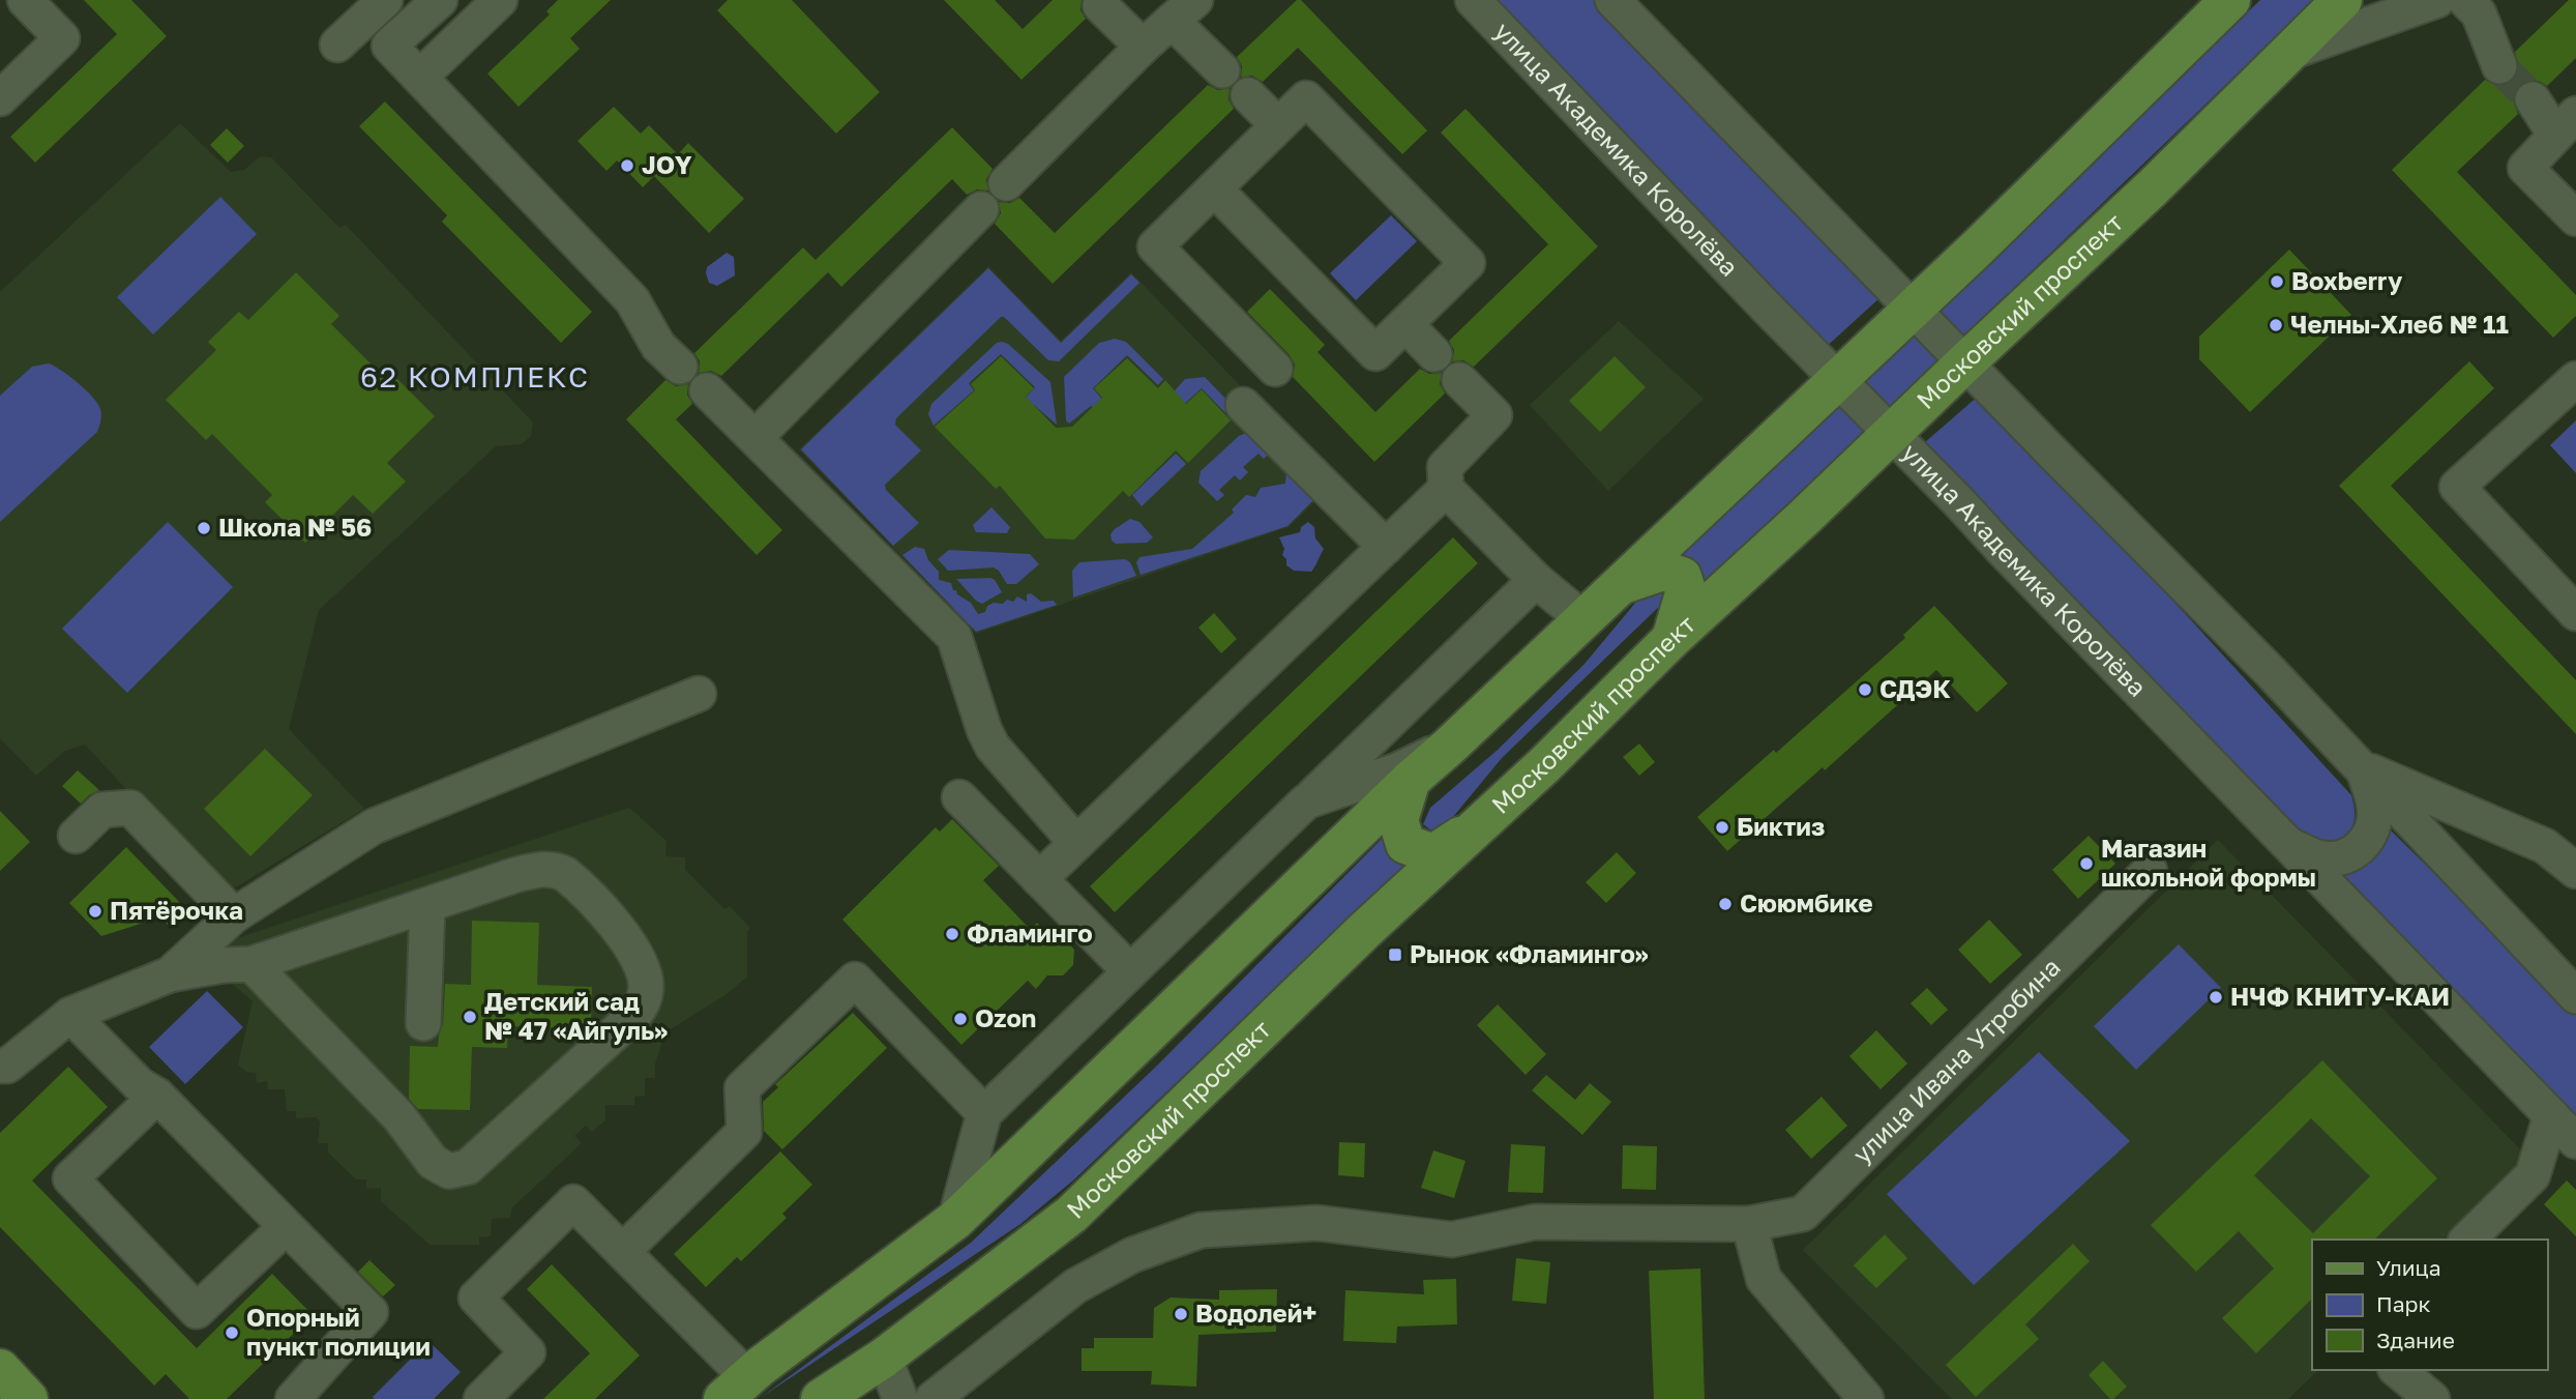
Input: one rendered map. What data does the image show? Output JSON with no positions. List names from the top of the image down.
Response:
{
  "streets": {
    "main road": ["Московский проспект"],
    "street": ["улица Академика Королёва", "улица Ивана Утробина"]
  },
  "crossings": [
    ["улица Академика Королёва", "Московский проспект"]
  ],
  "districts": ["62 КОМПЛЕКС"],
  "places": {
    "other": [
      "JOY",
      "Boxberry",
      "Челны-Хлеб № 11",
      "Школа № 56",
      "СДЭК",
      "Биктиз",
      "Магазин школьной формы",
      "Сююмбике",
      "Пятёрочка",
      "Фламинго",
      "НЧФ КНИТУ-КАИ",
      "Детский сад № 47 «Айгуль»",
      "Ozon",
      "Водолей+",
      "Опорный пункт полиции"
    ],
    "transit": ["Рынок «Фламинго»"]
  },
  "legend": ["Улица", "Парк", "Здание"]
}
